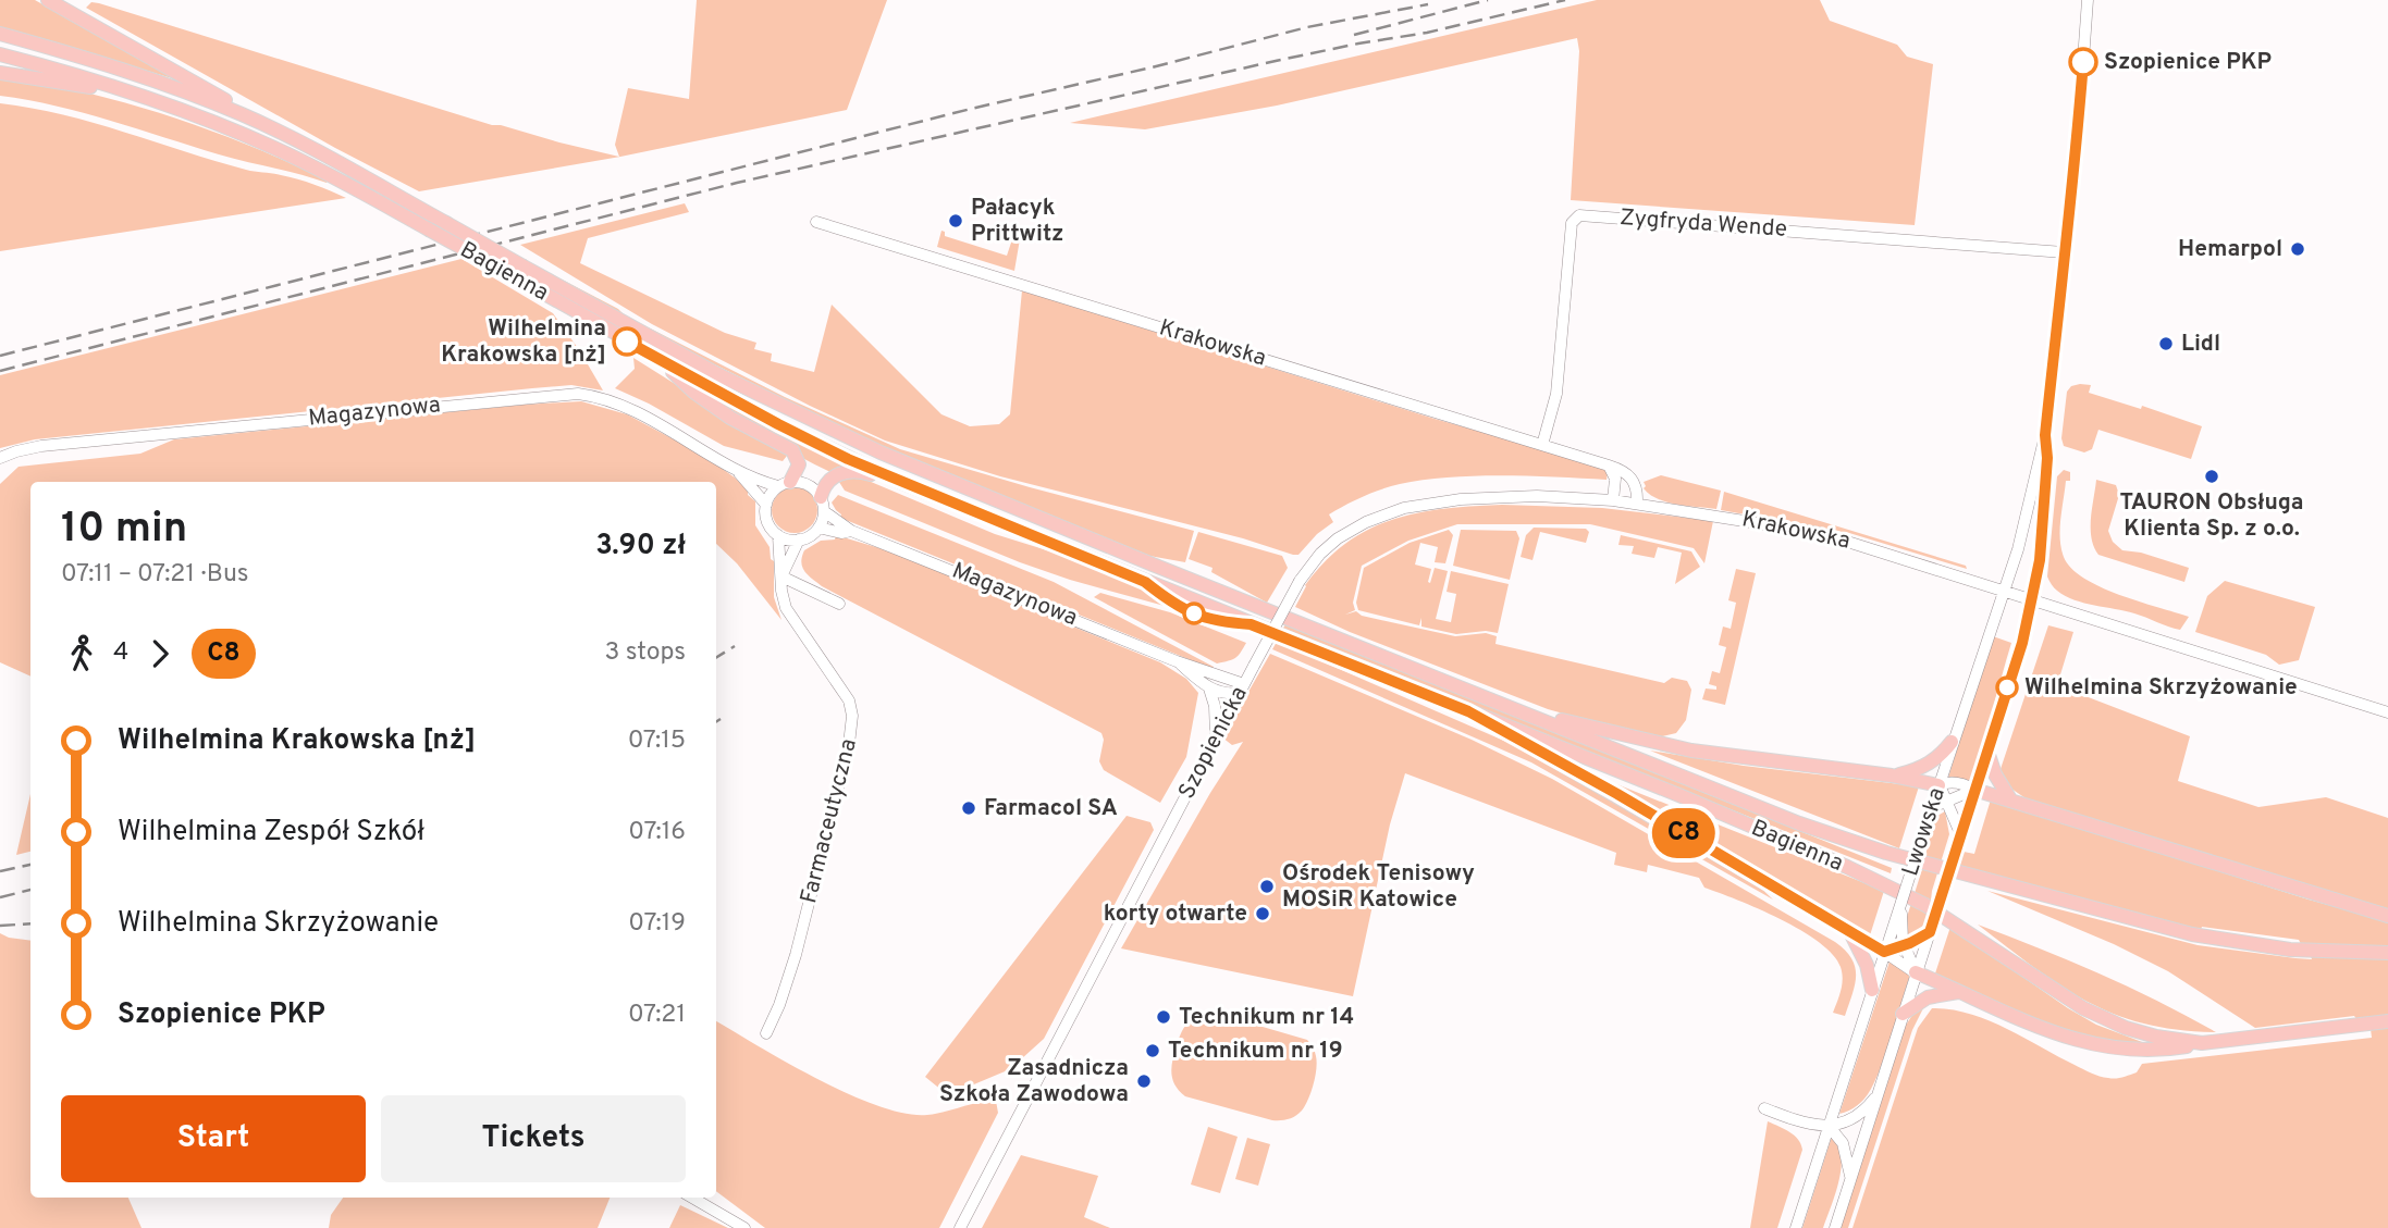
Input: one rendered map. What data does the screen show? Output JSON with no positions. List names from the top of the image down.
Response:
{
  "streets": {
    "main road": ["Bagienna"],
    "street": [
      "Zygfryda Wende",
      "Krakowska",
      "Magazynowa",
      "Szopienicka",
      "Farmaceutyczna",
      "Lwowska"
    ]
  },
  "crossings": [
    ["Zygfryda Wende", "Krakowska"],
    ["Zygfryda Wende", "Lwowska"],
    ["Krakowska", "Szopienicka"],
    ["Krakowska", "Lwowska"],
    ["Magazynowa", "Szopienicka"],
    ["Magazynowa", "Farmaceutyczna"]
  ],
  "places": [
    "Szopienice PKP",
    "Pałacyk Prittwitz",
    "Hemarpol",
    "Wilhelmina Krakowska [nż]",
    "Lidl",
    "TAURON Obsługa Klienta Sp. z o.o.",
    "Wilhelmina Skrzyżowanie",
    "Farmacol SA",
    "Ośrodek Tenisowy MOSiR Katowice",
    "korty otwarte",
    "Technikum nr 14",
    "Technikum nr 19",
    "Zasadnicza Szkoła Zawodowa"
  ],
  "lines": ["bus line C8"],
  "page": {
    "on_map": "C8",
    "heading": ["10 min", "07:11 – 07:21 · Bus", "3.90 zł"],
    "legs": ["4", "C8", "3 stops"],
    "list": [
      {
        "name": "Wilhelmina Krakowska [nż]",
        "value": "07:15"
      },
      {
        "name": "Wilhelmina Zespół Szkół",
        "value": "07:16"
      },
      {
        "name": "Wilhelmina Skrzyżowanie",
        "value": "07:19"
      },
      {
        "name": "Szopienice PKP",
        "value": "07:21"
      }
    ],
    "buttons": ["Start", "Tickets"]
  }
}
